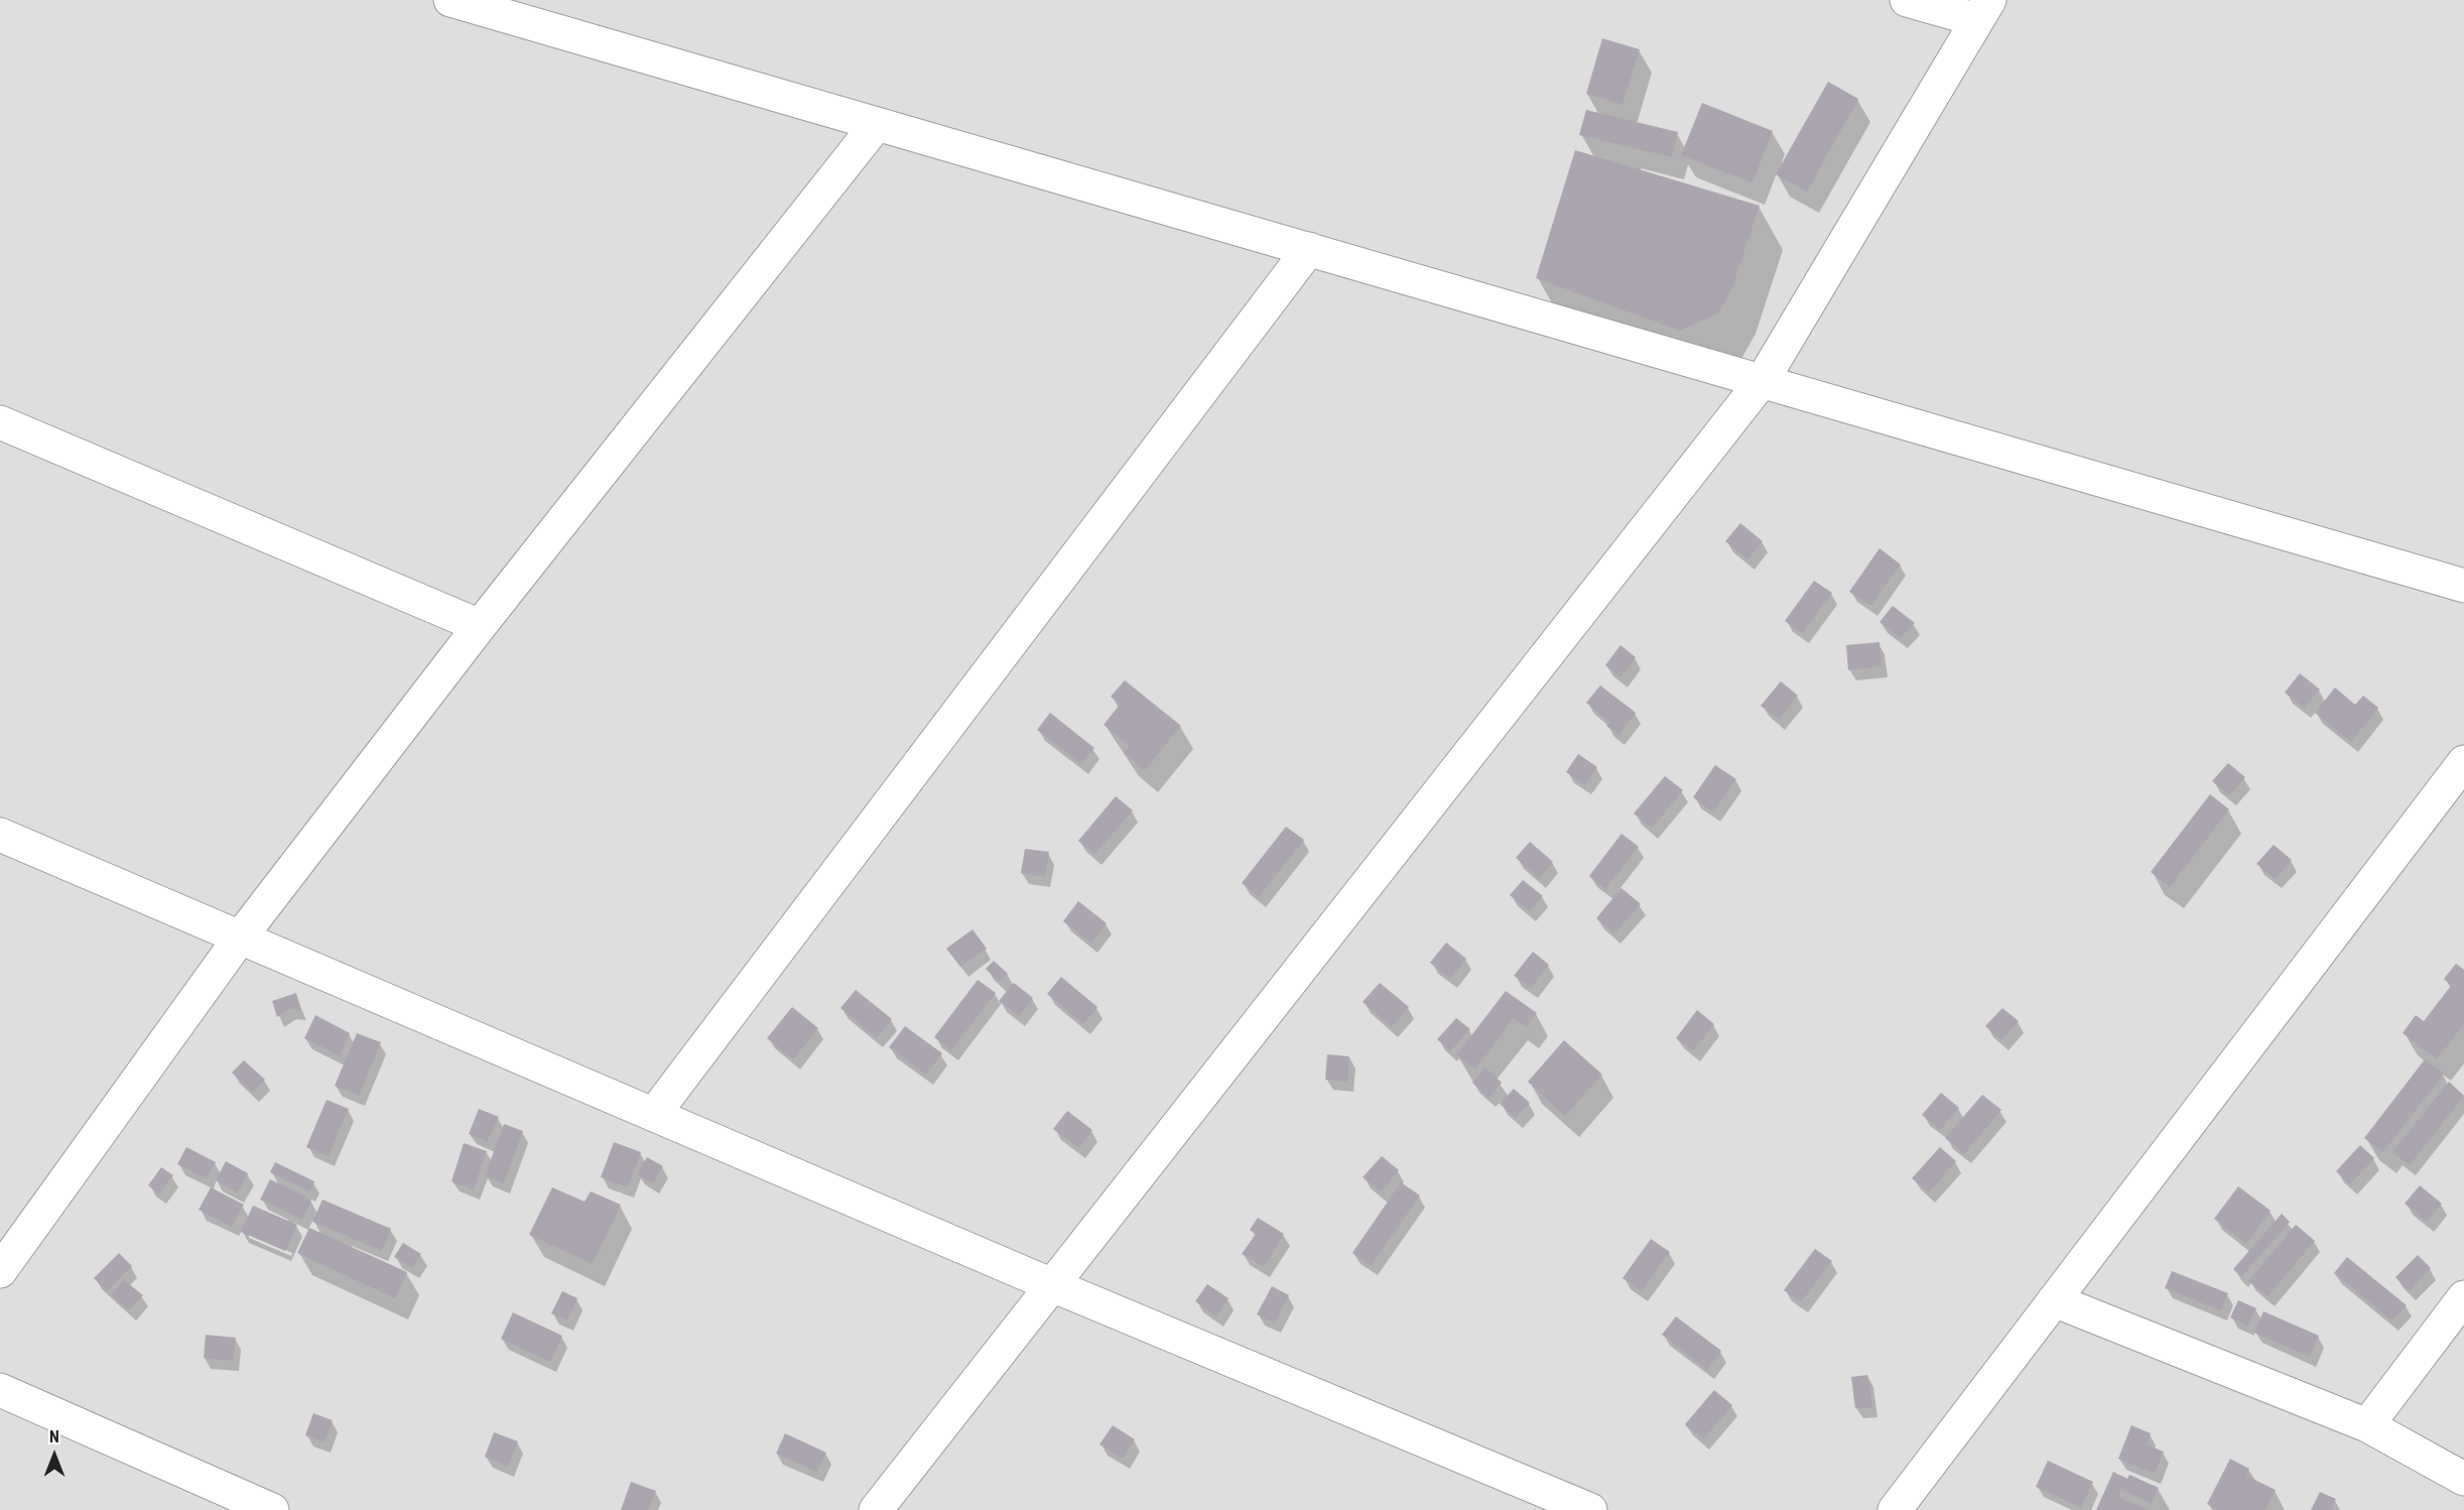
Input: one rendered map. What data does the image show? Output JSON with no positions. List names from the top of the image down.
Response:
{
  "north": "top"
}
